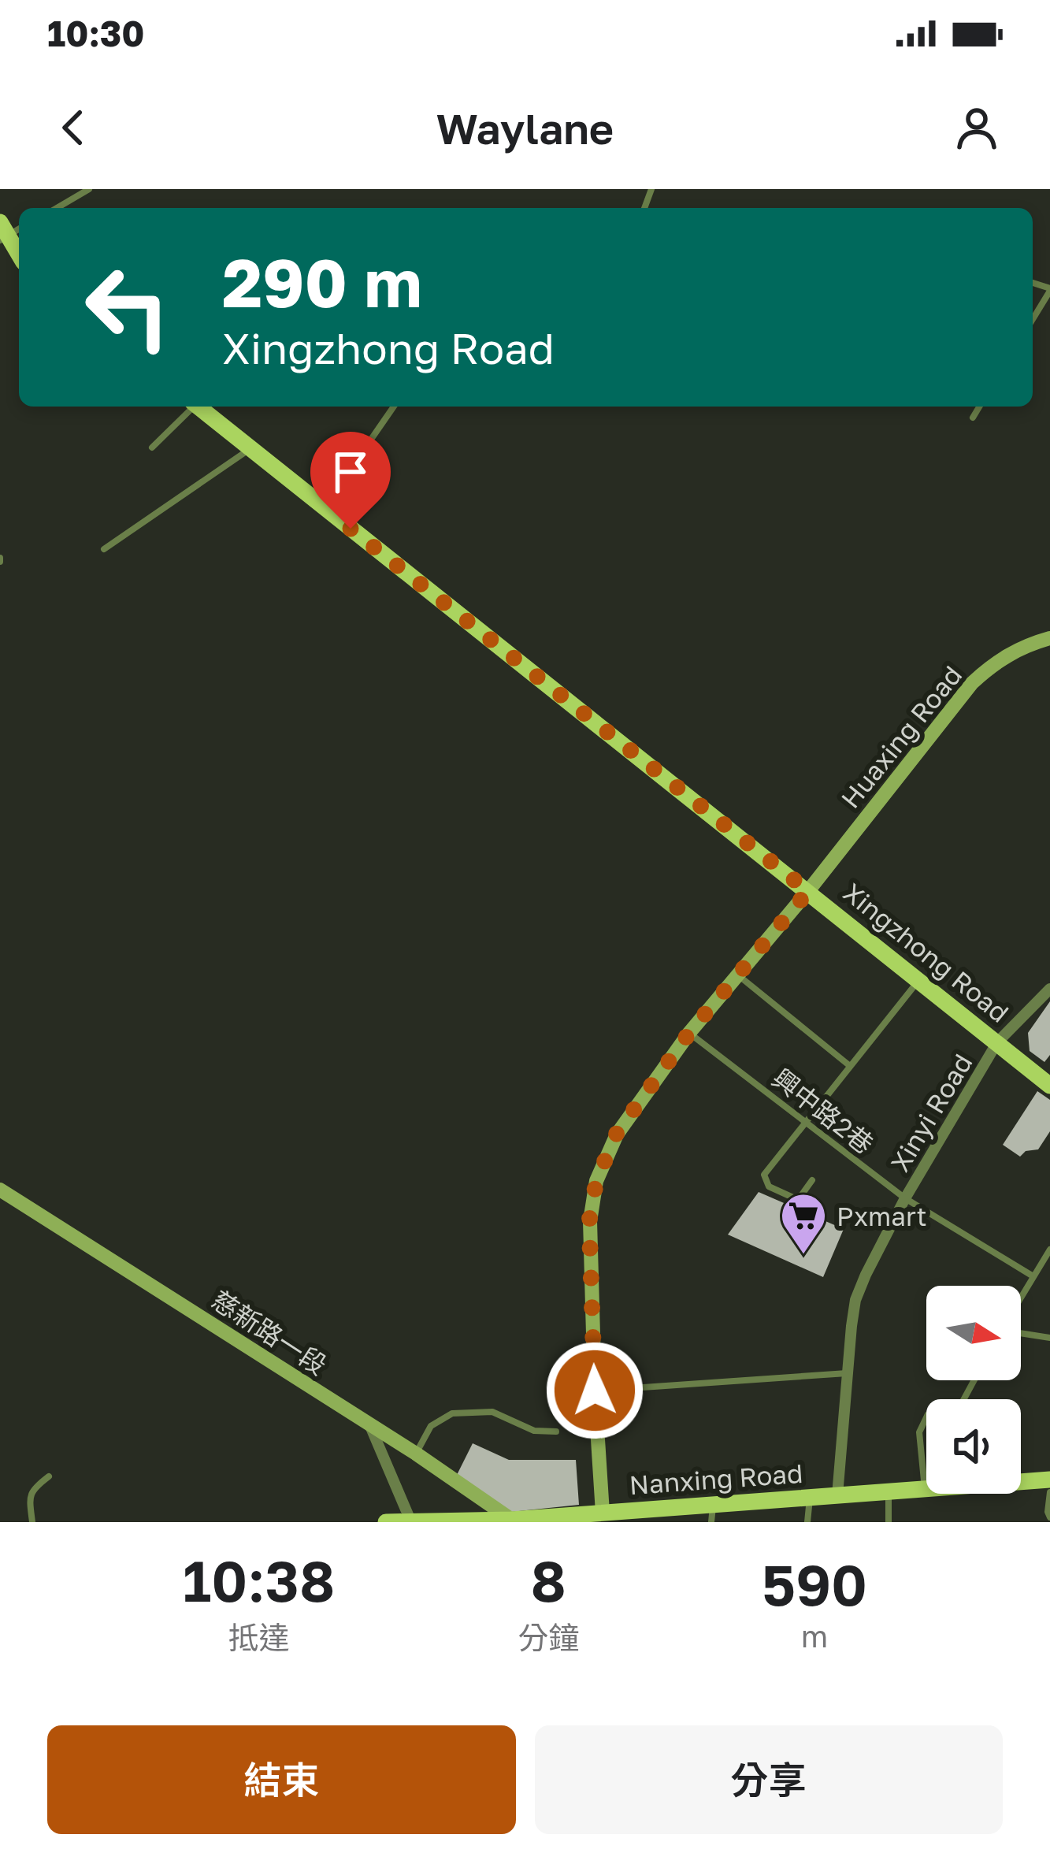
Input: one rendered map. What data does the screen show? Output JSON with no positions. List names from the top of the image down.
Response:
{
  "streets": {
    "main road": [
      "Huaxing Road",
      "Xingzhong Road",
      "慈新路一段",
      "Nanxing Road"
    ],
    "street": ["Xinyi Road"],
    "lane": ["興中路2巷"]
  },
  "crossings": [
    ["Huaxing Road", "Xingzhong Road"],
    ["Huaxing Road", "興中路2巷"],
    ["Huaxing Road", "Nanxing Road"],
    ["Xingzhong Road", "Xinyi Road"],
    ["興中路2巷", "Xinyi Road"],
    ["Xinyi Road", "Nanxing Road"],
    ["慈新路一段", "Nanxing Road"]
  ],
  "places": {
    "supermarket": ["Pxmart"]
  },
  "north": "right",
  "page": {
    "status": "10:30",
    "header": "Waylane",
    "turn": ["290 m", "Xingzhong Road"],
    "eta": [
      "10:38",
      "抵達",
      "8",
      "分鐘",
      "590",
      "m"
    ],
    "buttons": ["結束", "分享"]
  }
}
